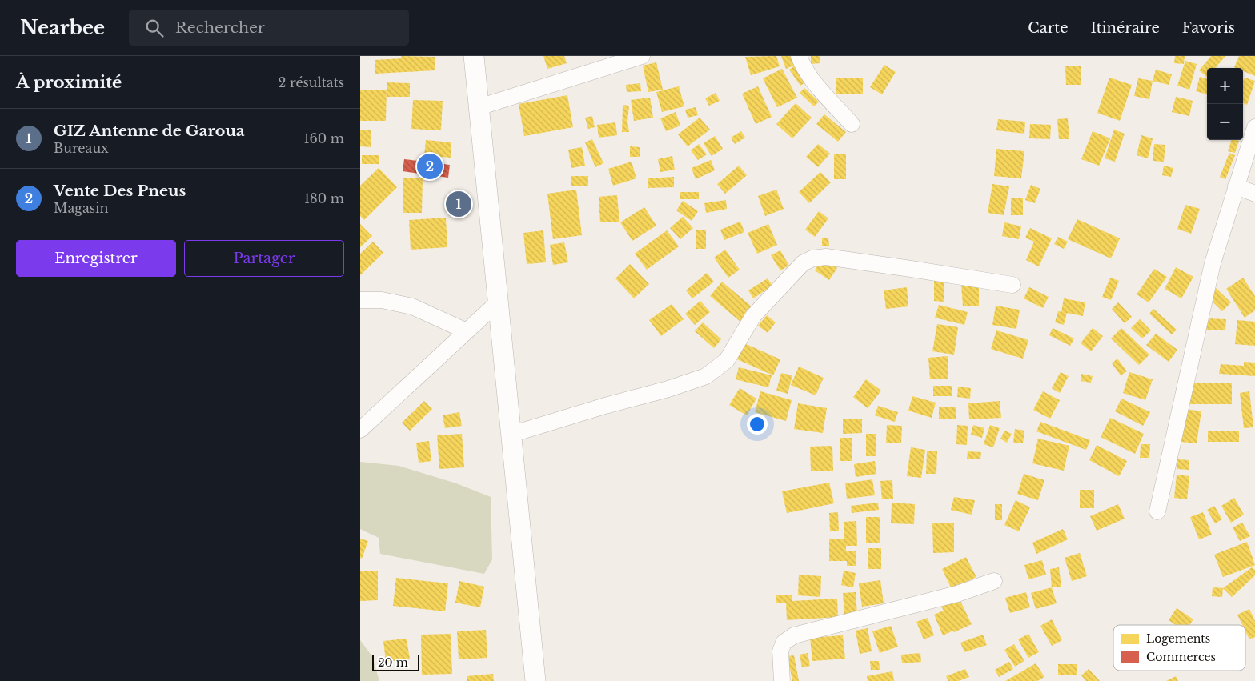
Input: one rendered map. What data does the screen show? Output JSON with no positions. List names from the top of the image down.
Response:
{
  "legend": ["Logements", "Commerces"],
  "scale_bar": "20 m",
  "page": {
    "header": "Nearbee",
    "search": "Rechercher",
    "nav": ["Carte", "Itinéraire", "Favoris"],
    "heading": ["À proximité", "2 résultats"],
    "map_buttons": ["+", "−"],
    "list": [
      {
        "mark": "1",
        "name": "GIZ Antenne de Garoua",
        "note": "Bureaux",
        "value": "160 m"
      },
      {
        "mark": "2",
        "name": "Vente Des Pneus",
        "note": "Magasin",
        "value": "180 m"
      }
    ],
    "pins": ["2", "1"],
    "buttons": ["Enregistrer", "Partager"],
    "scale": "20 m"
  }
}
